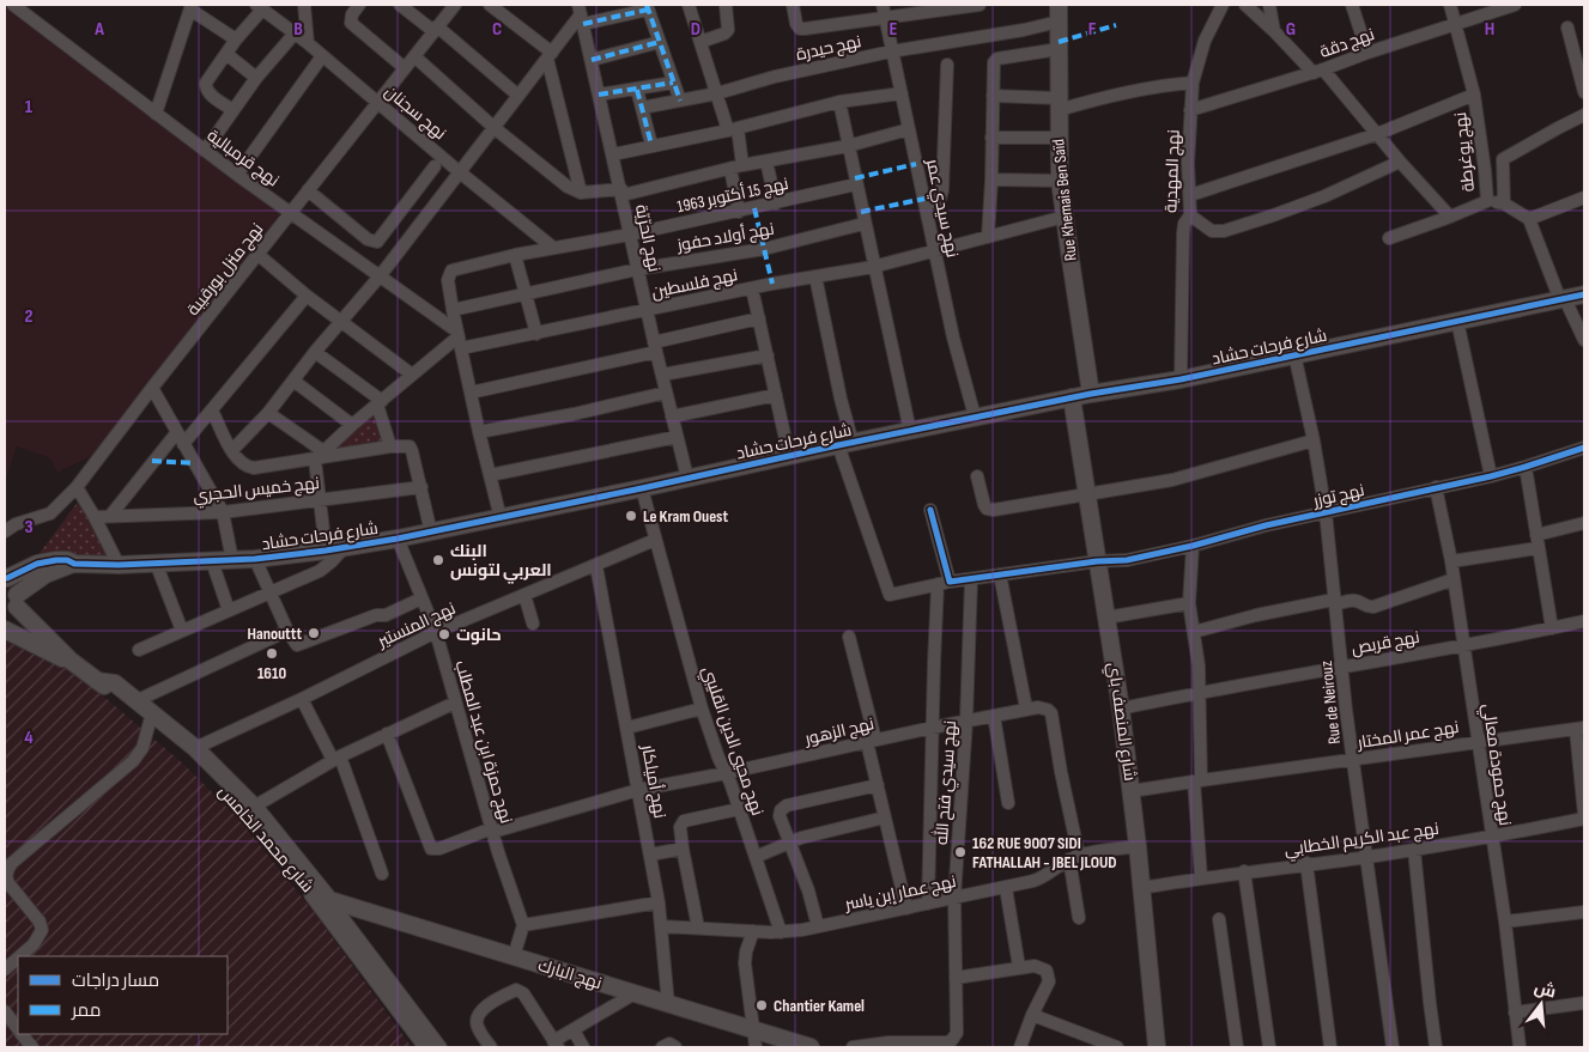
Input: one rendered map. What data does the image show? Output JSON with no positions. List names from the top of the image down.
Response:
{
  "streets": {
    "street": [
      "نهج دقة",
      "نهج حيدرة",
      "نهج سجنان",
      "نهج يوغرطة",
      "نهج قرمبالية",
      "نهج المهدية",
      "نهج 15 أكتوبر 1963",
      "Rue Khemais Ben Saïd",
      "نهج سيدي عمر",
      "نهج أولاد حفوز",
      "نهج الحرّيّة",
      "نهج منزل بورقيبة",
      "نهج فلسطين",
      "شارع فرحات حشاد",
      "نهج خميس الحجري",
      "نهج توزر",
      "نهج المنستير",
      "نهج قربص",
      "Rue de Neirouz",
      "شارع المنصف باي",
      "نهج الزهور",
      "نهج عمر المختار",
      "نهج محيي الدين القليبي",
      "نهج حمزة ابن عبد المطلب",
      "نهج حمودة معالي",
      "نهج أميلكار",
      "نهج سيدي فتح الله",
      "شارع محمد الخامس",
      "نهج عبد الكريم الخطابي",
      "نهج عمار إبن ياسر",
      "نهج البارك"
    ]
  },
  "crossings": [
    ["نهج دقة", "نهج يوغرطة"],
    ["نهج دقة", "نهج المهدية"],
    ["نهج حيدرة", "Rue Khemais Ben Saïd"],
    ["نهج حيدرة", "نهج سيدي عمر"],
    ["نهج سجنان", "نهج 15 أكتوبر 1963"],
    ["نهج سجنان", "نهج منزل بورقيبة"],
    ["نهج قرمبالية", "نهج منزل بورقيبة"],
    ["نهج قرمبالية", "نهج فلسطين"],
    ["نهج المهدية", "شارع فرحات حشاد"],
    ["نهج 15 أكتوبر 1963", "نهج أولاد حفوز"],
    ["نهج 15 أكتوبر 1963", "نهج الحرّيّة"],
    ["Rue Khemais Ben Saïd", "نهج فلسطين"],
    ["Rue Khemais Ben Saïd", "شارع فرحات حشاد"],
    ["نهج سيدي عمر", "نهج فلسطين"],
    ["نهج سيدي عمر", "شارع فرحات حشاد"],
    ["نهج أولاد حفوز", "نهج الحرّيّة"],
    ["نهج الحرّيّة", "نهج فلسطين"],
    ["نهج الحرّيّة", "شارع فرحات حشاد"],
    ["شارع فرحات حشاد", "نهج توزر"],
    ["شارع فرحات حشاد", "Rue de Neirouz"],
    ["شارع فرحات حشاد", "شارع المنصف باي"],
    ["شارع فرحات حشاد", "نهج محيي الدين القليبي"],
    ["شارع فرحات حشاد", "نهج حمزة ابن عبد المطلب"],
    ["نهج توزر", "Rue de Neirouz"],
    ["نهج توزر", "شارع المنصف باي"],
    ["نهج توزر", "نهج حمودة معالي"],
    ["نهج توزر", "نهج سيدي فتح الله"],
    ["نهج المنستير", "نهج محيي الدين القليبي"],
    ["نهج المنستير", "نهج حمزة ابن عبد المطلب"],
    ["نهج المنستير", "نهج أميلكار"],
    ["نهج قربص", "Rue de Neirouz"],
    ["نهج قربص", "شارع المنصف باي"],
    ["نهج قربص", "نهج حمودة معالي"],
    ["Rue de Neirouz", "نهج عمر المختار"],
    ["Rue de Neirouz", "نهج عبد الكريم الخطابي"],
    ["شارع المنصف باي", "نهج عمر المختار"],
    ["شارع المنصف باي", "نهج عبد الكريم الخطابي"],
    ["شارع المنصف باي", "نهج عمار إبن ياسر"],
    ["نهج الزهور", "نهج محيي الدين القليبي"],
    ["نهج الزهور", "نهج حمزة ابن عبد المطلب"],
    ["نهج الزهور", "نهج أميلكار"],
    ["نهج الزهور", "نهج سيدي فتح الله"],
    ["نهج الزهور", "نهج عمار إبن ياسر"],
    ["نهج عمر المختار", "نهج حمودة معالي"],
    ["نهج محيي الدين القليبي", "نهج عمار إبن ياسر"],
    ["نهج حمودة معالي", "نهج عبد الكريم الخطابي"],
    ["نهج أميلكار", "نهج عمار إبن ياسر"],
    ["نهج أميلكار", "نهج البارك"],
    ["نهج سيدي فتح الله", "نهج عمار إبن ياسر"]
  ],
  "places": [
    "Le Kram Ouest",
    "البنك العربي لتونس",
    "Hanouttt",
    "حانوت",
    "1610",
    "162 RUE 9007 SIDI FATHALLAH - JBEL JLOUD",
    "Chantier Kamel"
  ],
  "legend": ["مسار دراجات", "ممر"],
  "north": "top",
  "grid": {
    "columns": [
      "A",
      "B",
      "C",
      "D",
      "E",
      "F",
      "G",
      "H"
    ],
    "rows": [
      "1",
      "2",
      "3",
      "4"
    ]
  }
}
